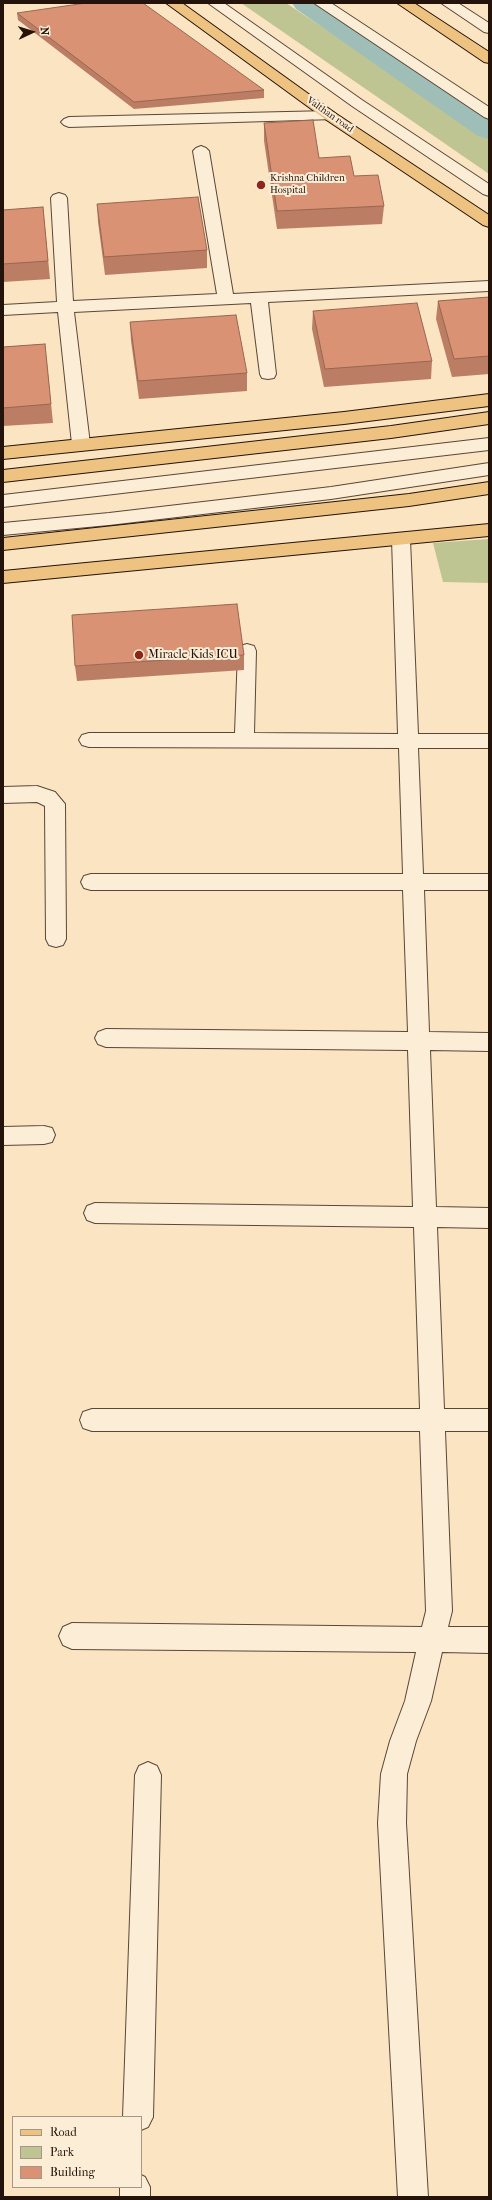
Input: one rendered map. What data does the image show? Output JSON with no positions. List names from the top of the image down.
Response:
{
  "streets": {
    "main road": ["Valthan road"]
  },
  "places": ["Krishna Children Hospital", "Miracle Kids ICU"],
  "legend": ["Road", "Park", "Building"],
  "north": "right"
}
